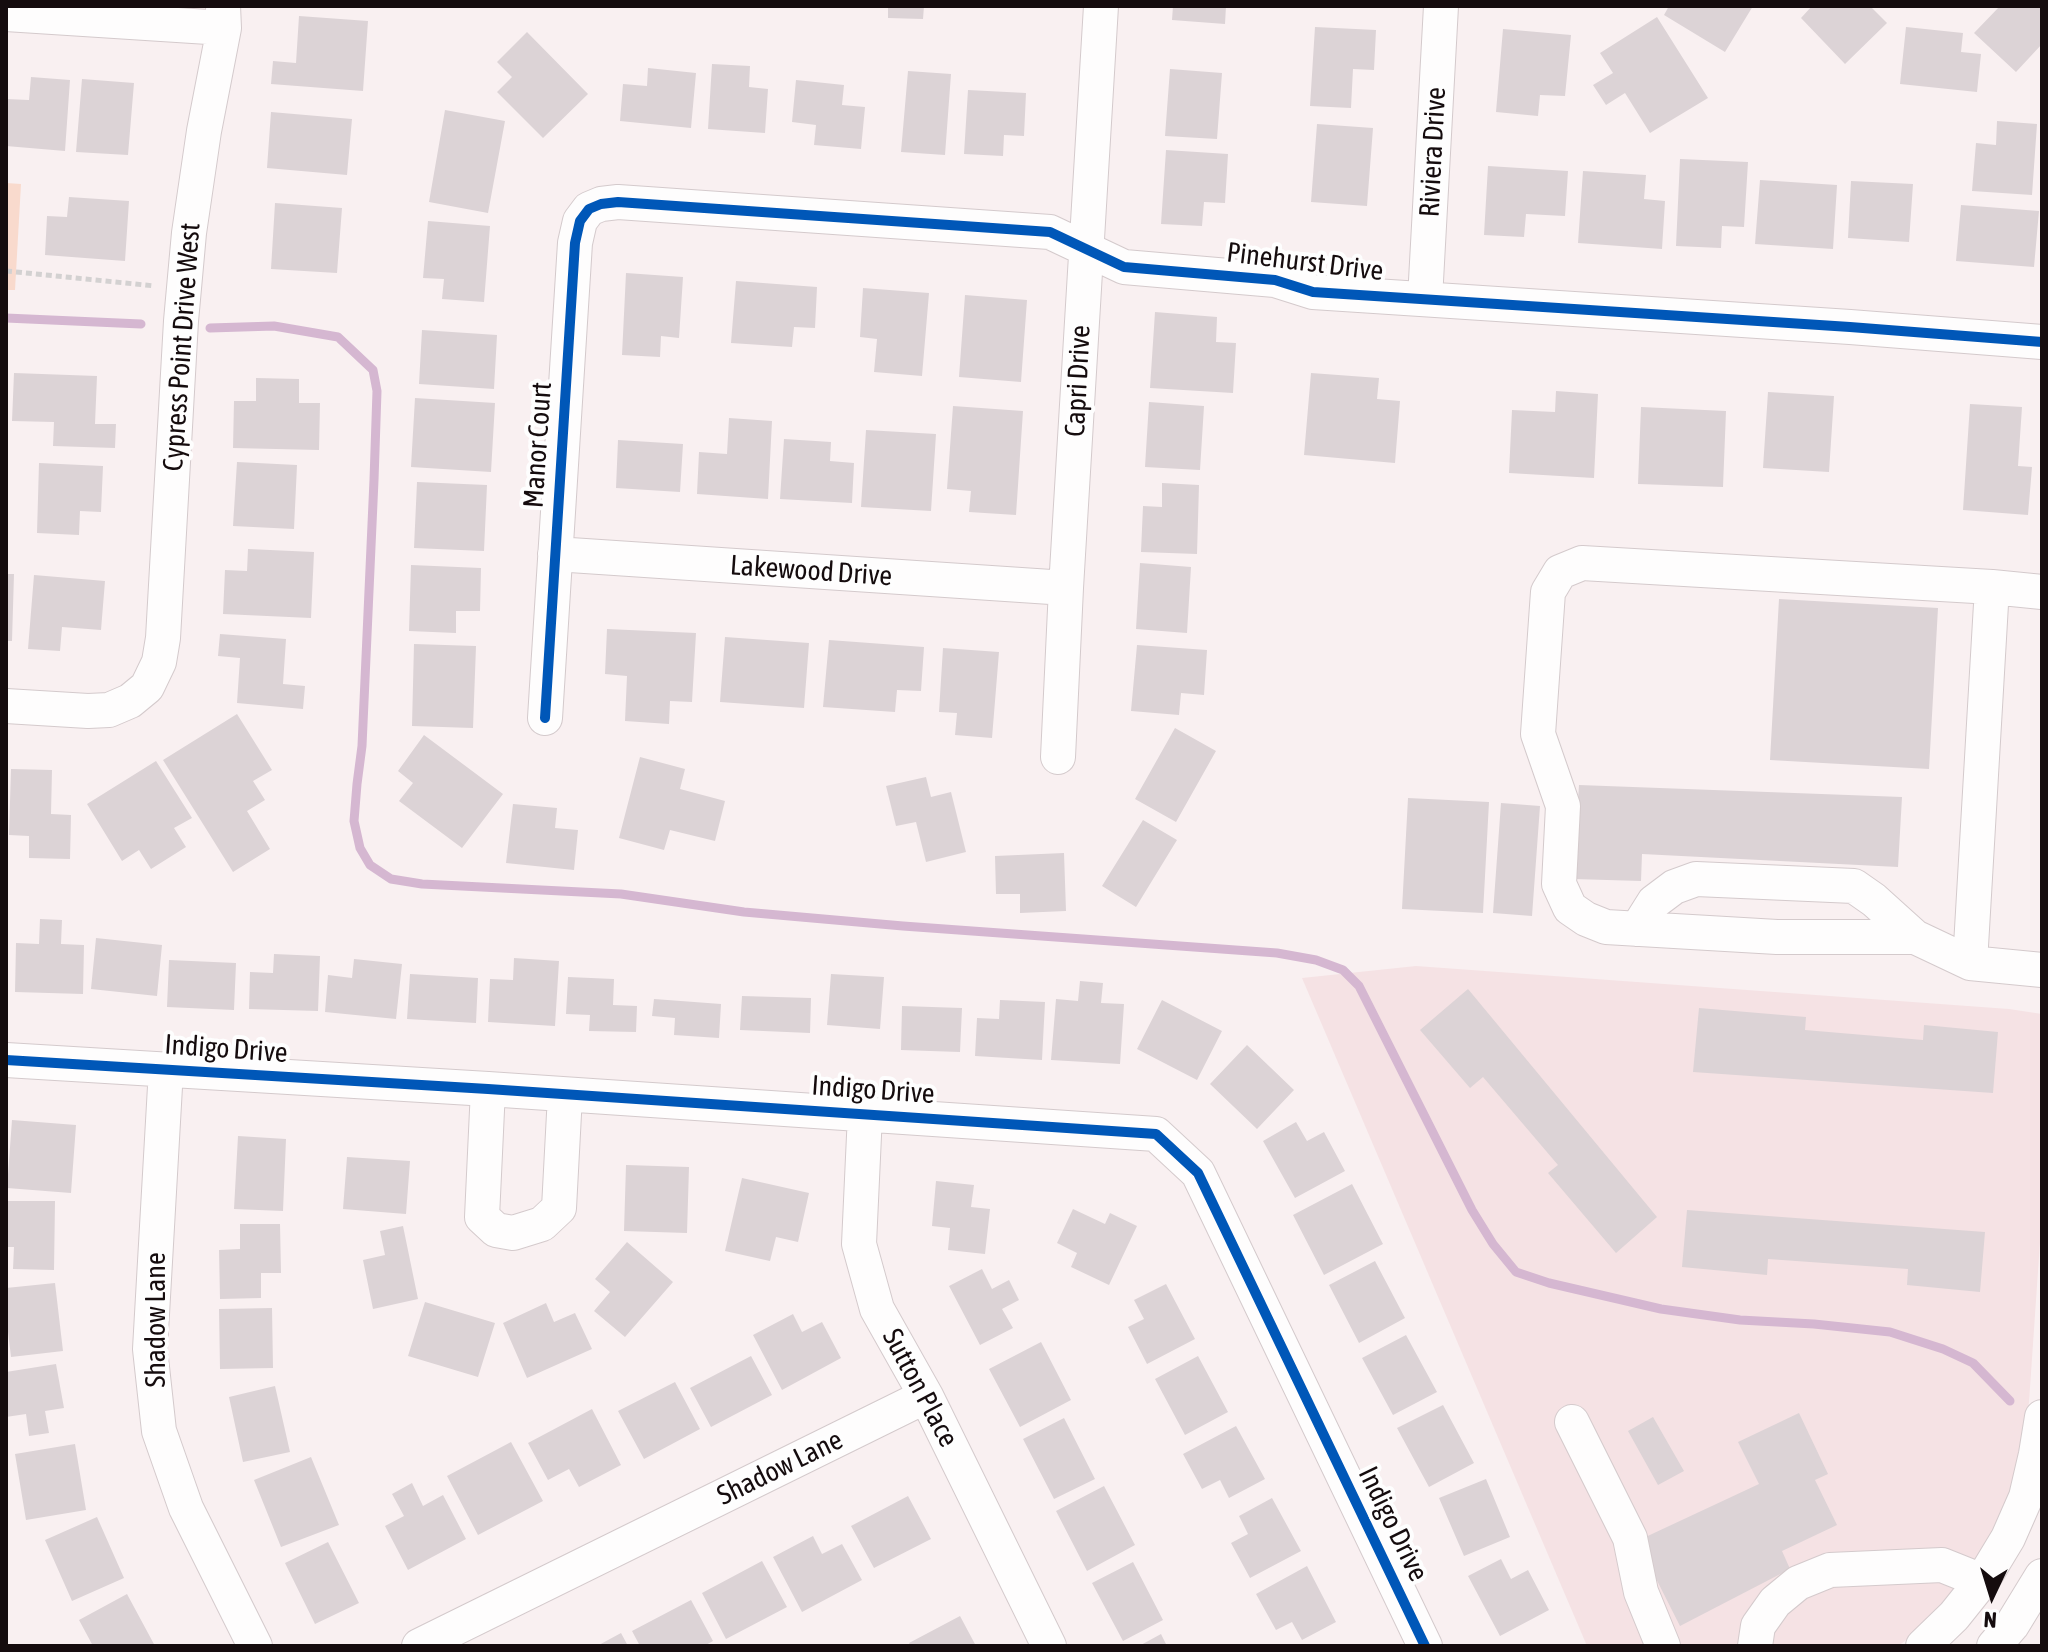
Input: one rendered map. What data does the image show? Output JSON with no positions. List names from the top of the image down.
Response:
{
  "streets": {
    "street": [
      "Riviera Drive",
      "Pinehurst Drive",
      "Cypress Point Drive West",
      "Capri Drive",
      "Manor Court",
      "Lakewood Drive",
      "Indigo Drive",
      "Shadow Lane",
      "Sutton Place"
    ]
  },
  "crossings": [
    ["Riviera Drive", "Pinehurst Drive"],
    ["Pinehurst Drive", "Capri Drive"],
    ["Pinehurst Drive", "Manor Court"],
    ["Capri Drive", "Lakewood Drive"],
    ["Manor Court", "Lakewood Drive"],
    ["Indigo Drive", "Shadow Lane"],
    ["Indigo Drive", "Sutton Place"],
    ["Shadow Lane", "Sutton Place"]
  ],
  "north": "bottom"
}
